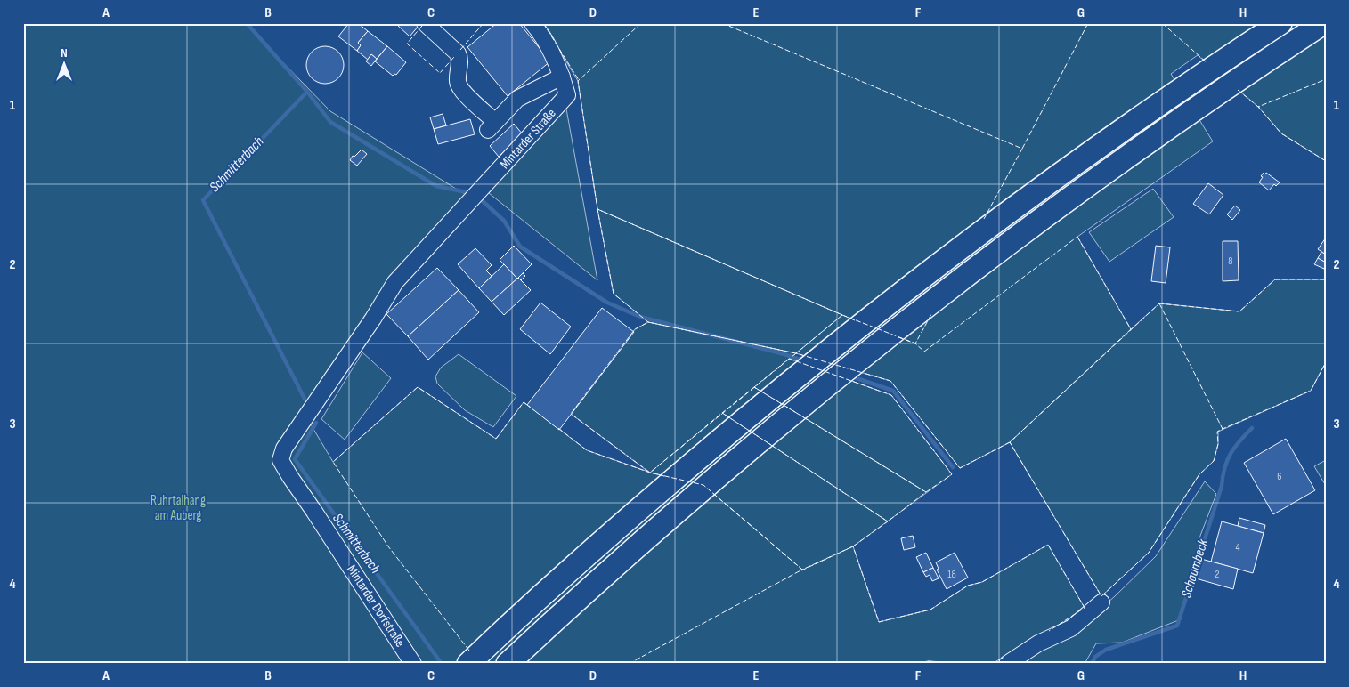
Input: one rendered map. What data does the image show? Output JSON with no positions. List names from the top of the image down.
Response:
{
  "streets": {
    "lane": ["Mintarder Straße", "Mintarder Dorfstraße"]
  },
  "crossings": [
    ["Mintarder Straße", "Mintarder Dorfstraße"]
  ],
  "water": ["Schmitterbach", "Schaumbeck"],
  "parks": ["Ruhrtalhang am Auberg"],
  "house_numbers": [
    "8",
    "6",
    "4",
    "18",
    "2"
  ],
  "north": "top",
  "grid": {
    "columns": [
      "A",
      "B",
      "C",
      "D",
      "E",
      "F",
      "G",
      "H"
    ],
    "rows": [
      "1",
      "2",
      "3",
      "4"
    ]
  }
}
